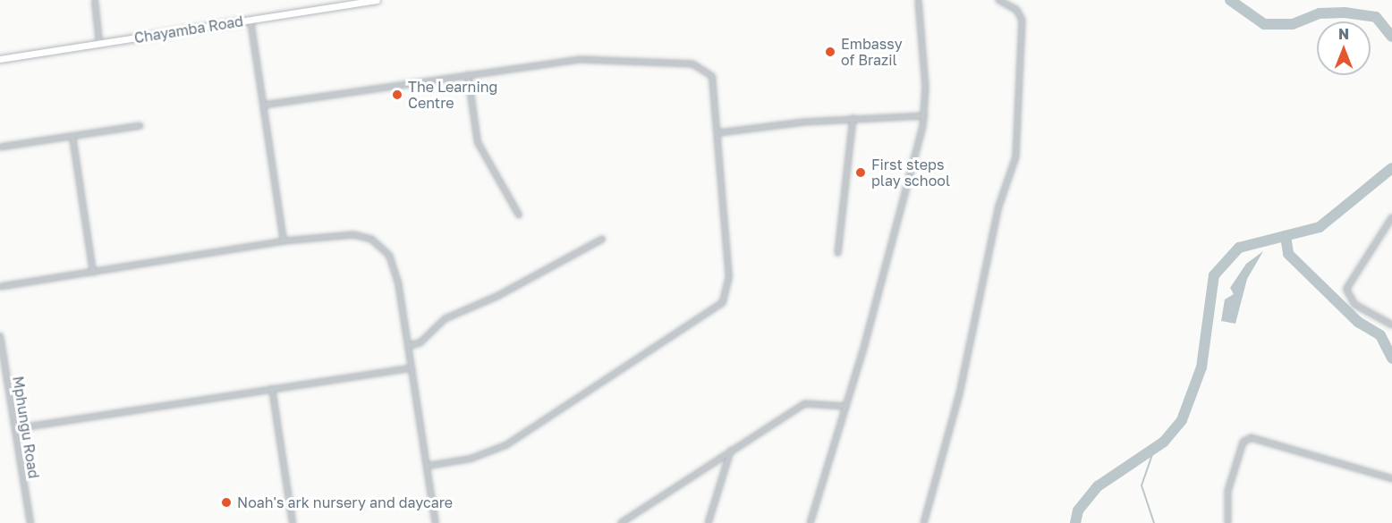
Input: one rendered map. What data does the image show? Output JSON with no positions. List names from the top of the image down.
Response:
{
  "streets": {
    "street": ["Chayamba Road", "Mphungu Road"]
  },
  "places": [
    "Embassy of Brazil",
    "The Learning Centre",
    "First steps play school",
    "Noah's ark nursery and daycare"
  ],
  "north": "top"
}
